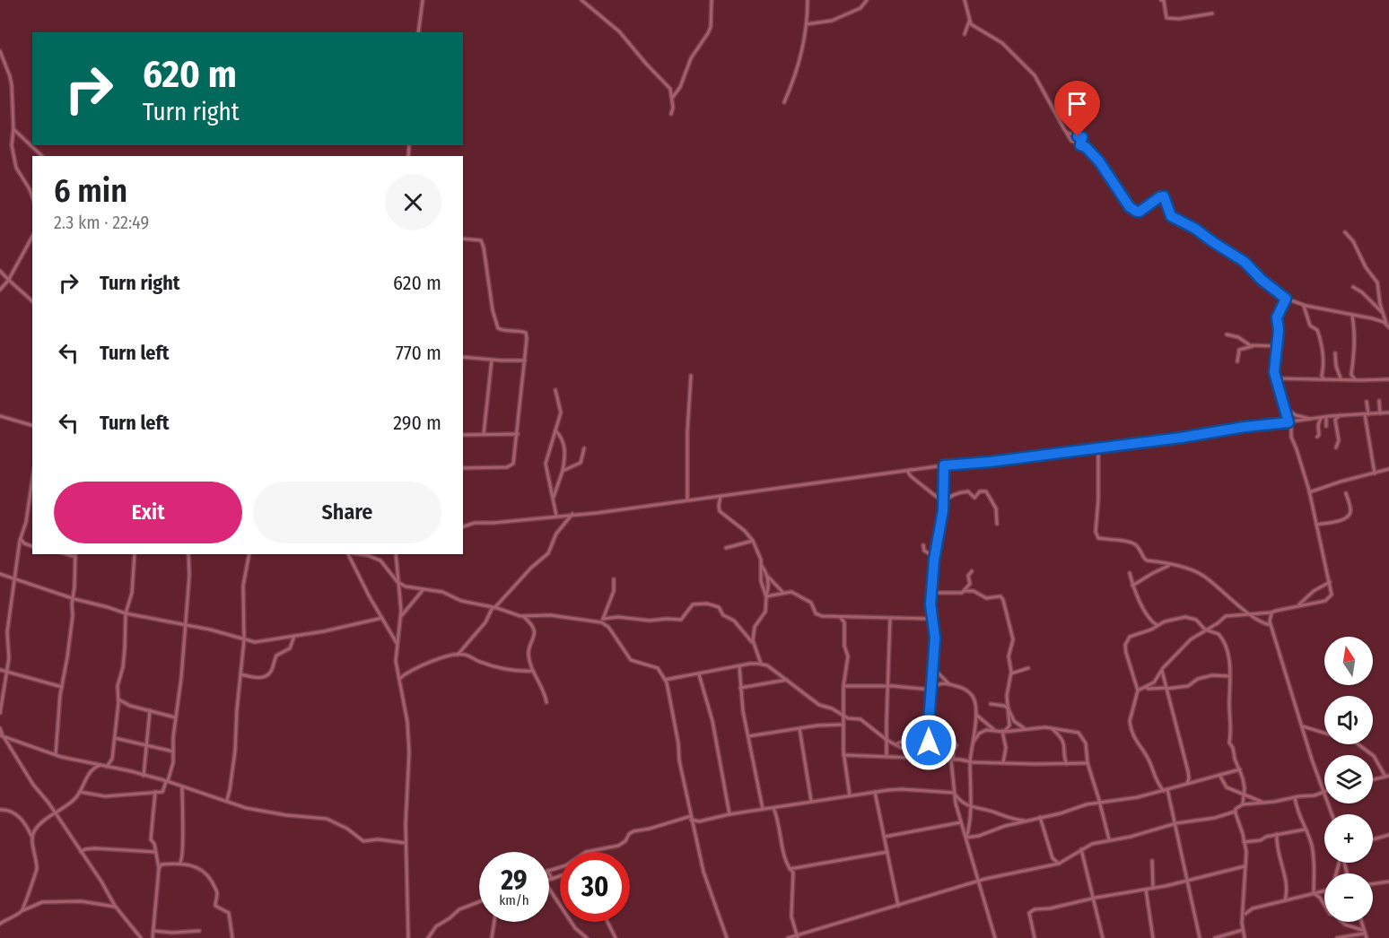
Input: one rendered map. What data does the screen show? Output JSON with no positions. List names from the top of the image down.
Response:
{
  "north": "top",
  "page": {
    "turn": ["620 m", "Turn right"],
    "heading": ["6 min", "2.3 km · 22:49"],
    "list": [
      {
        "name": "Turn right",
        "value": "620 m"
      },
      {
        "name": "Turn left",
        "value": "770 m"
      },
      {
        "name": "Turn left",
        "value": "290 m"
      }
    ],
    "buttons": ["Exit", "Share"],
    "map_buttons": ["+", "−"],
    "speed": "29 km/h",
    "limit": "30"
  }
}
